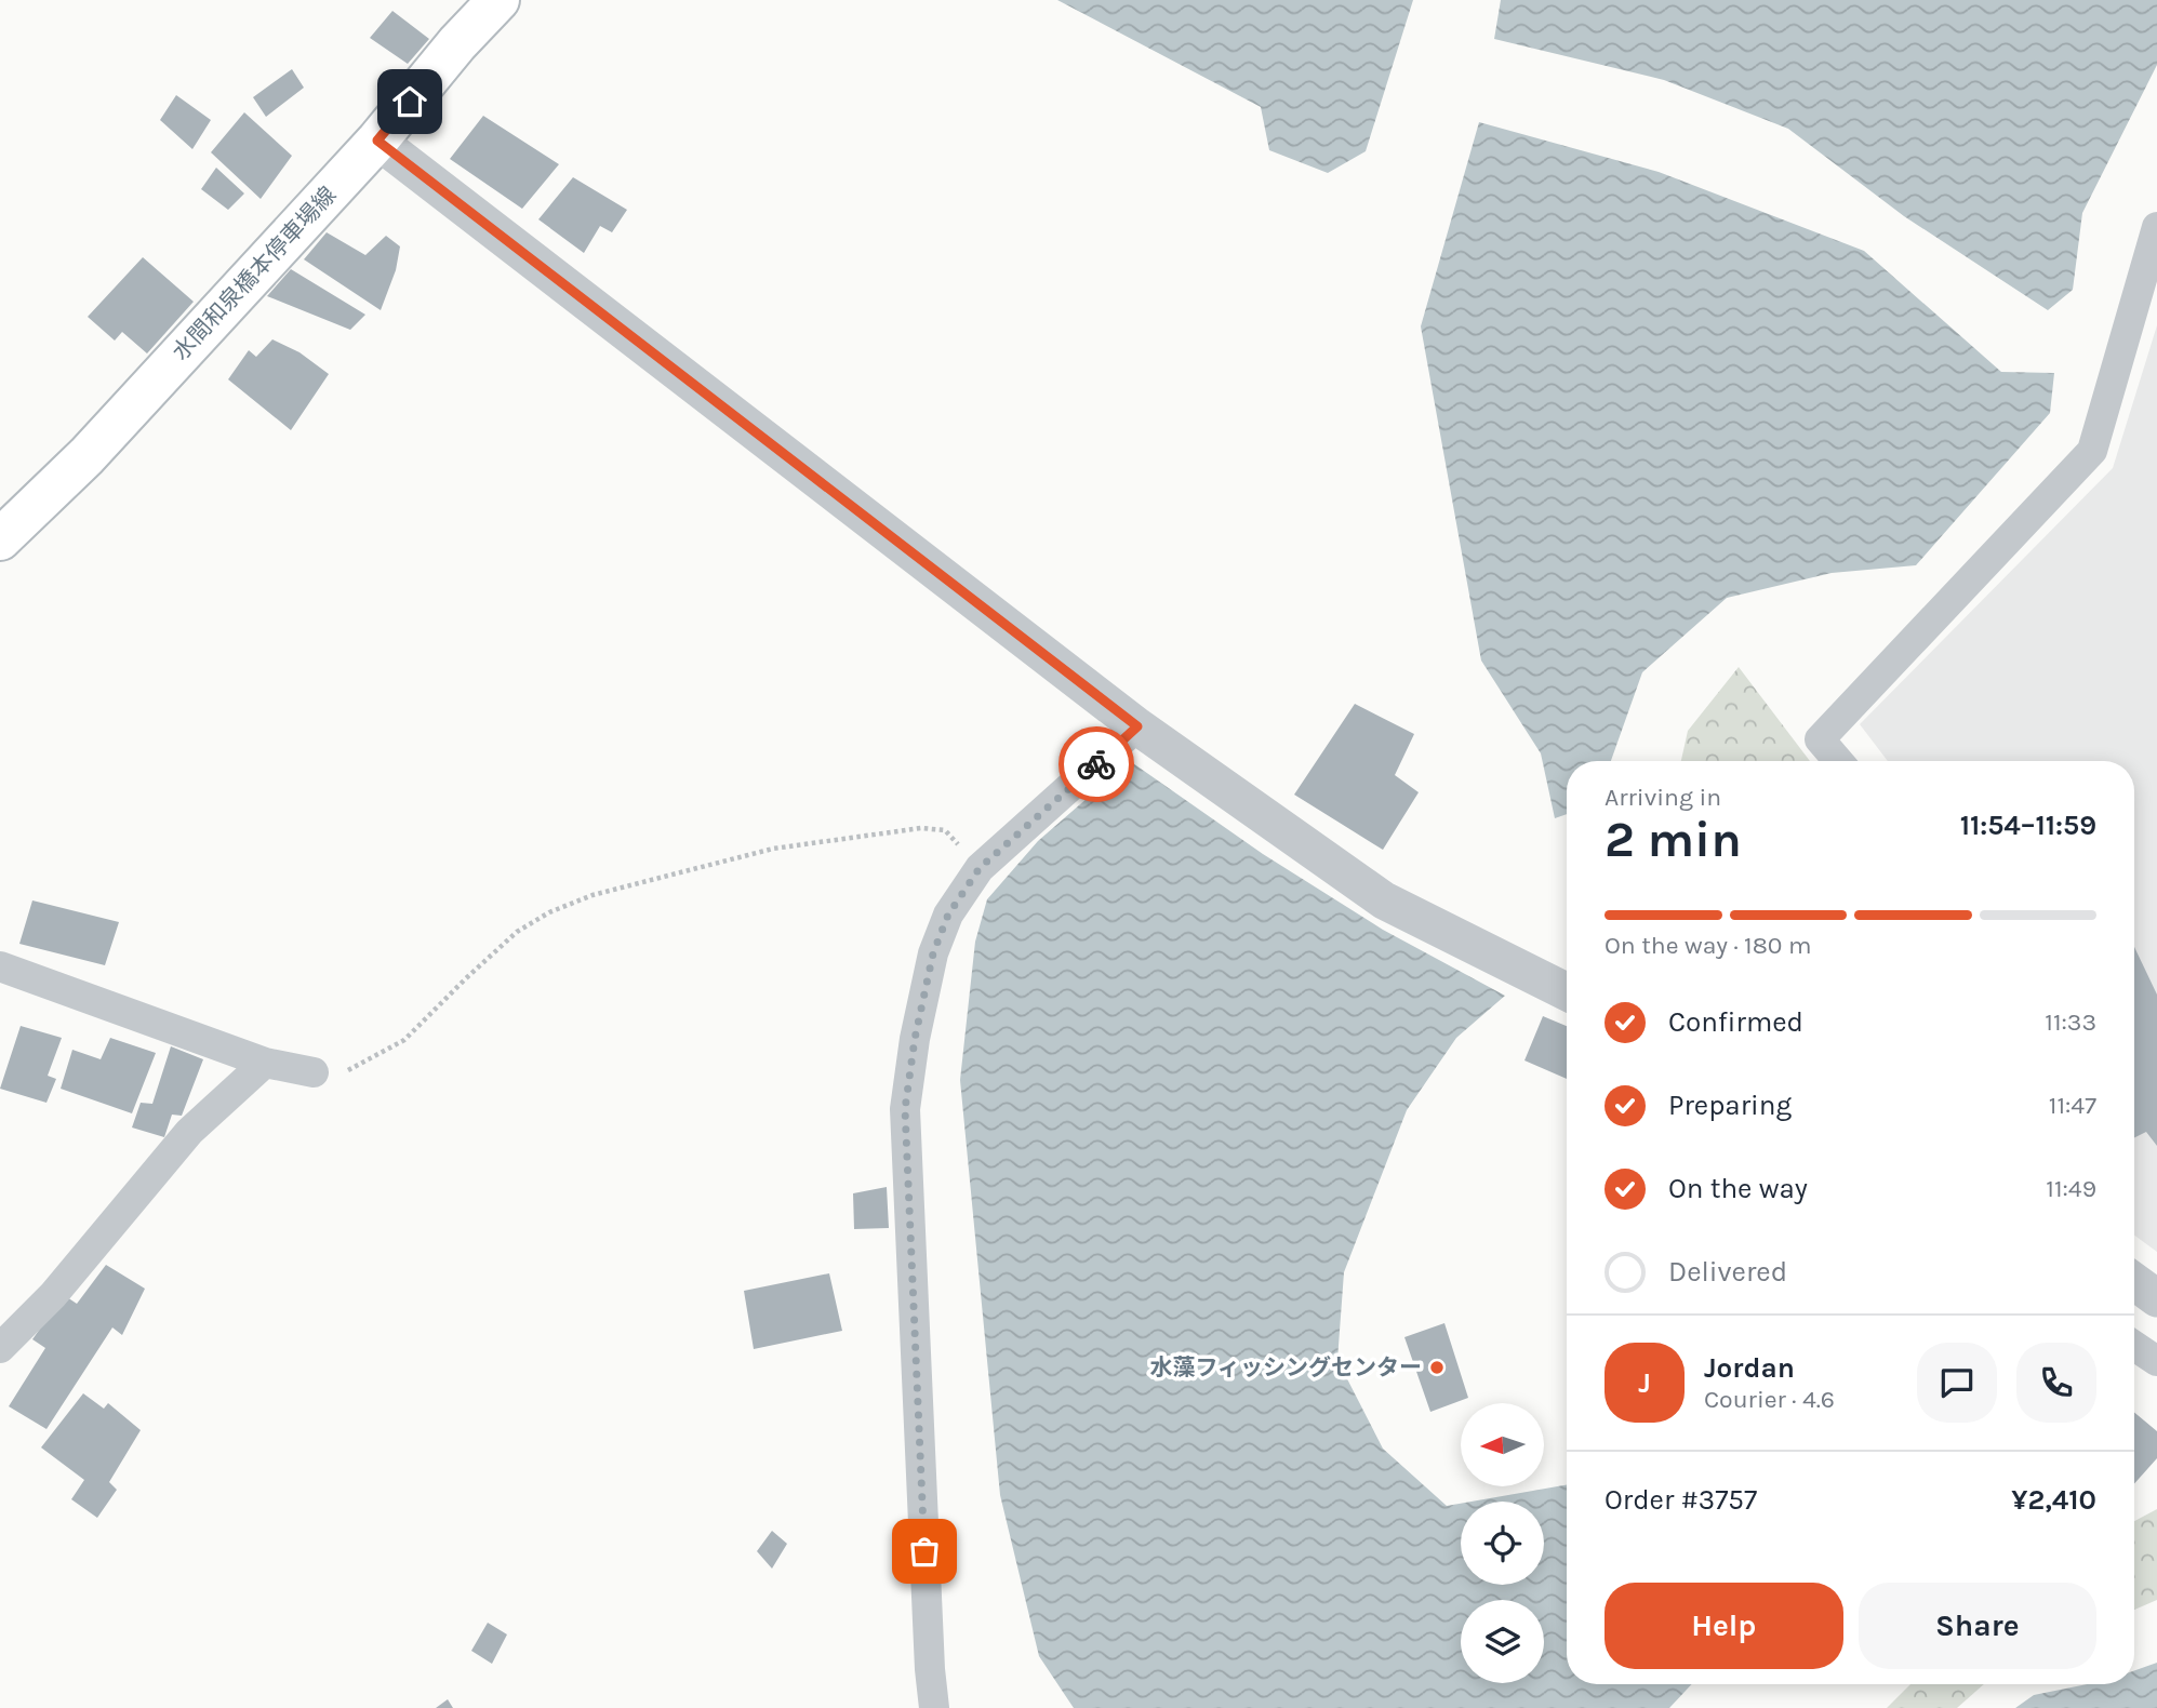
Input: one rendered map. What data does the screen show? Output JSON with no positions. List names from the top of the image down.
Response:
{
  "streets": {
    "main road": ["水間和泉橋本停車場線"]
  },
  "places": ["水藻フィッシングセンター"],
  "north": "left",
  "page": {
    "heading": ["2 min", "Arriving in", "11:54–11:59"],
    "panel": [
      "Jordan",
      "Courier · 4.6",
      "Order #3757",
      "¥2,410"
    ],
    "bar": "On the way · 180 m",
    "list": [
      ["Confirmed", "11:33"],
      ["Preparing", "11:47"],
      ["On the way", "11:49"],
      "Delivered"
    ],
    "round": "J",
    "buttons": ["Help", "Share"]
  }
}
